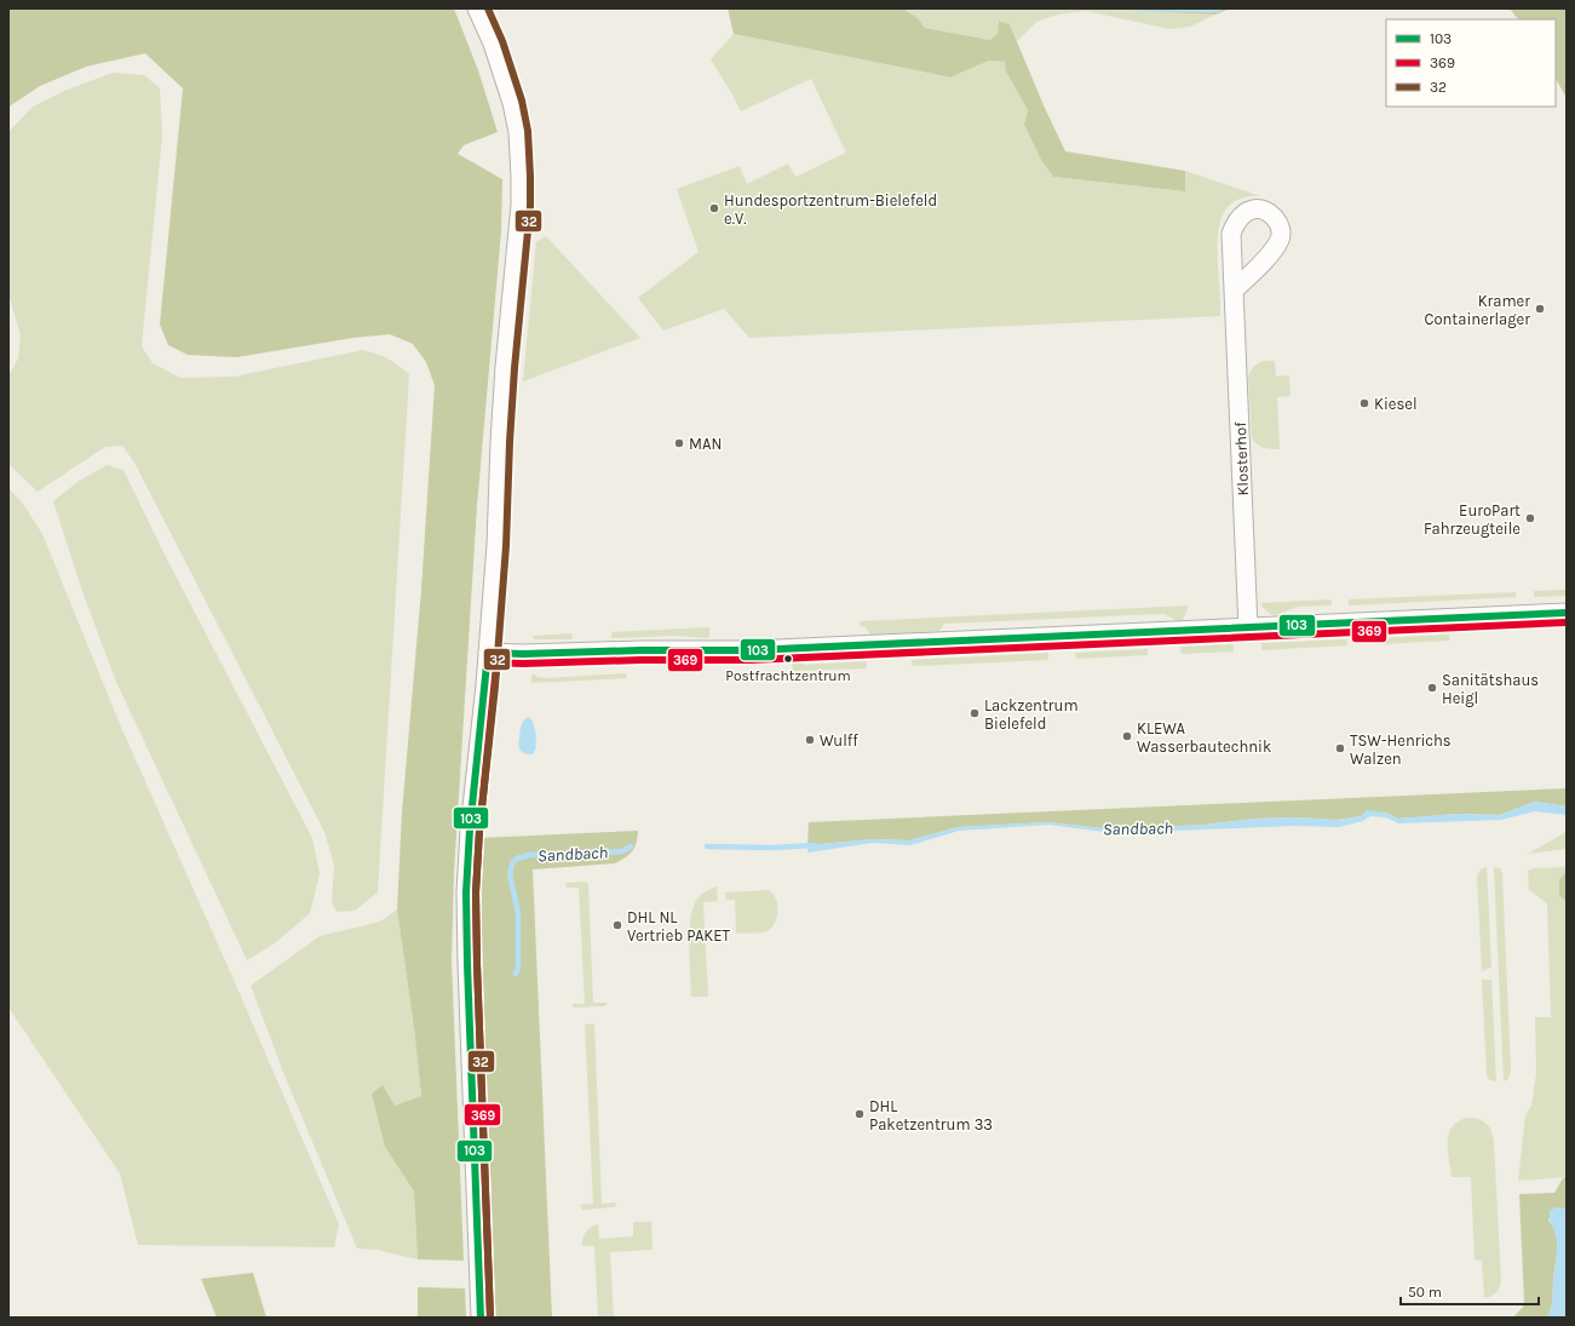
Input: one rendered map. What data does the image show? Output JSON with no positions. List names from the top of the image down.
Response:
{
  "streets": {
    "street": ["Klosterhof"]
  },
  "water": ["Sandbach"],
  "places": [
    "Hundesportzentrum-Bielefeld e.V.",
    "Kramer Containerlager",
    "Kiesel",
    "MAN",
    "EuroPart Fahrzeugteile",
    "Postfrachtzentrum",
    "Sanitätshaus Heigl",
    "Lackzentrum Bielefeld",
    "KLEWA Wasserbautechnik",
    "Wulff",
    "TSW-Henrichs Walzen",
    "DHL NL Vertrieb PAKET",
    "DHL Paketzentrum 33"
  ],
  "lines": ["transit line 32", "transit line 103", "transit line 369"],
  "legend": ["103", "369", "32"],
  "scale_bar": "50 m"
}
